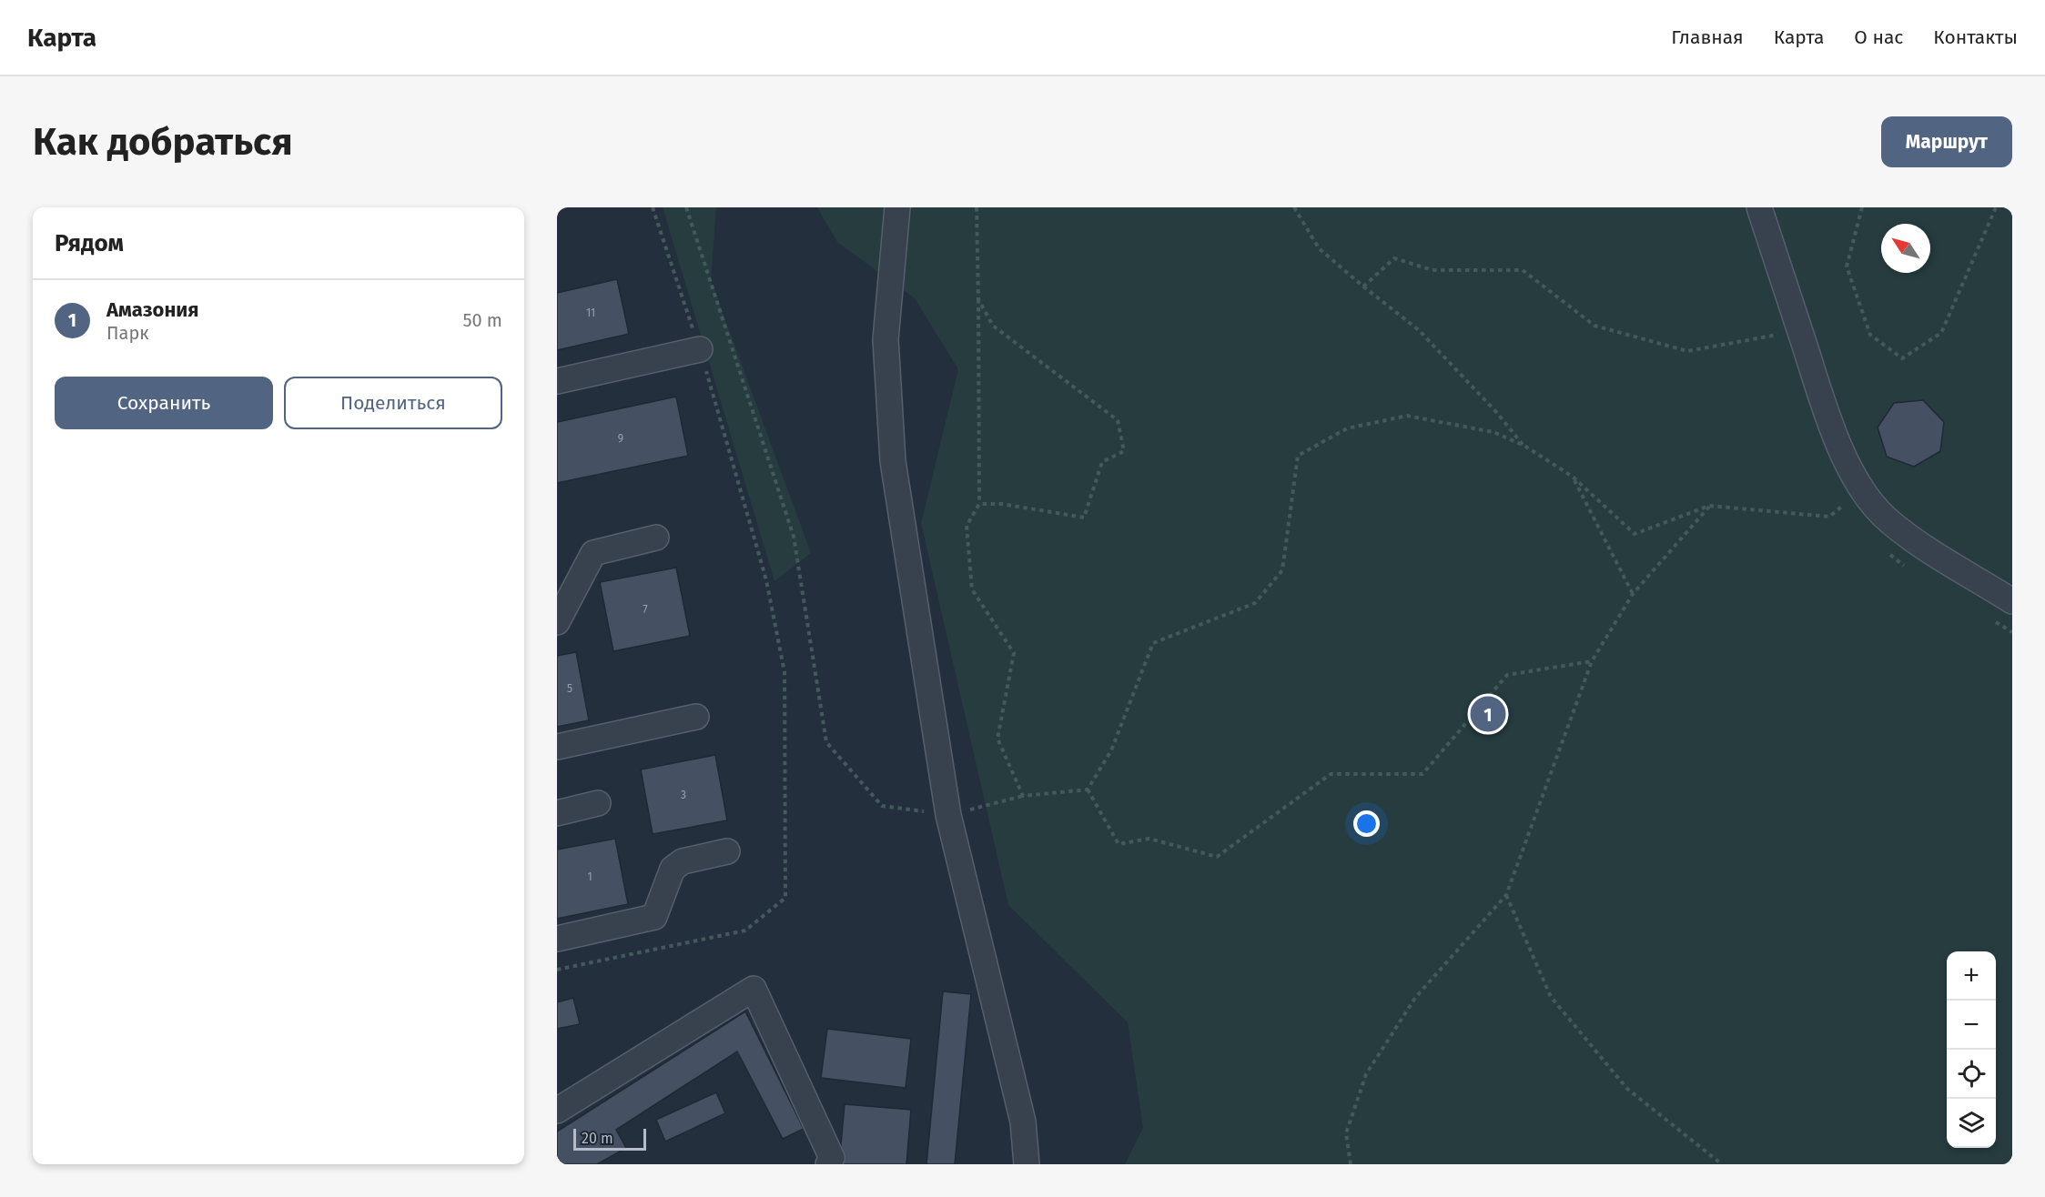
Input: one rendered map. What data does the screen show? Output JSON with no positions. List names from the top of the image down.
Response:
{
  "house_numbers": [
    "11",
    "9",
    "7",
    "5",
    "3",
    "1"
  ],
  "scale_bar": "20 m",
  "north": "top left",
  "page": {
    "header": "Карта",
    "nav": [
      "Главная",
      "Карта",
      "О нас",
      "Контакты"
    ],
    "buttons": [
      "Маршрут",
      ["Сохранить", "Поделиться"]
    ],
    "title": "Как добраться",
    "heading": "Рядом",
    "list": [
      {
        "mark": "1",
        "name": "Амазония",
        "note": "Парк",
        "value": "50 m"
      }
    ],
    "pins": "1",
    "map_buttons": ["+", "−"],
    "scale": "20 m"
  }
}
